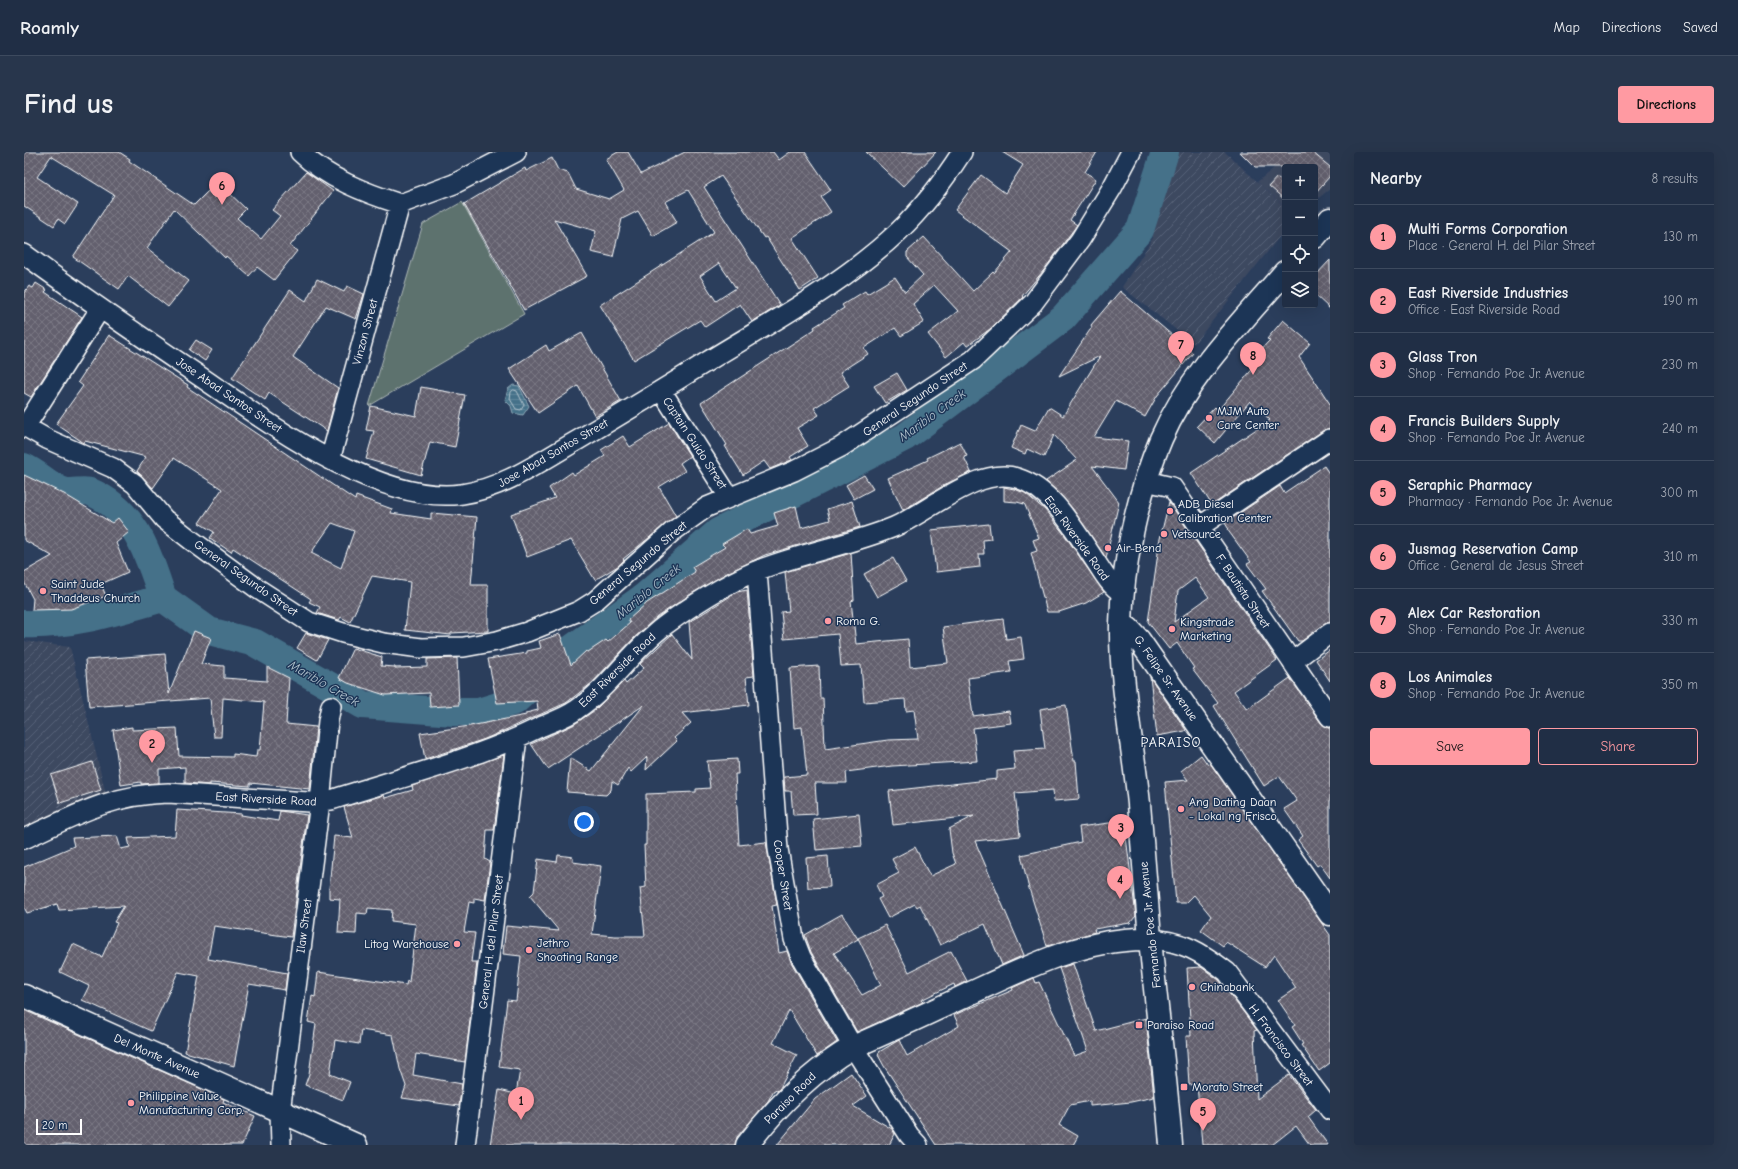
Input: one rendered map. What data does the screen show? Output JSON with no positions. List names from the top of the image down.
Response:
{
  "streets": {
    "main road": [
      "G. Felipe Sr. Avenue",
      "Fernando Poe Jr. Avenue",
      "Del Monte Avenue",
      "Paraiso Road"
    ],
    "street": [
      "Vinzon Street",
      "Jose Abad Santos Street",
      "General Segundo Street",
      "Captain Guido Street",
      "East Riverside Road",
      "F. Bautista Street",
      "Cooper Street",
      "Ilaw Street",
      "General H. del Pilar Street",
      "H. Francisco Street"
    ]
  },
  "crossings": [
    ["Vinzon Street", "Jose Abad Santos Street"],
    ["Jose Abad Santos Street", "Captain Guido Street"],
    ["General Segundo Street", "Captain Guido Street"],
    ["East Riverside Road", "Cooper Street"],
    ["East Riverside Road", "Fernando Poe Jr. Avenue"],
    ["East Riverside Road", "Ilaw Street"],
    ["East Riverside Road", "General H. del Pilar Street"],
    ["F. Bautista Street", "Fernando Poe Jr. Avenue"],
    ["G. Felipe Sr. Avenue", "Fernando Poe Jr. Avenue"],
    ["Cooper Street", "Paraiso Road"],
    ["Fernando Poe Jr. Avenue", "H. Francisco Street"],
    ["Fernando Poe Jr. Avenue", "Paraiso Road"],
    ["Ilaw Street", "Del Monte Avenue"],
    ["H. Francisco Street", "Paraiso Road"]
  ],
  "districts": ["PARAISO"],
  "water": ["Mariblo Creek"],
  "places": {
    "other": [
      "MJM Auto Care Center",
      "ADB Diesel Calibration Center",
      "Vetsource",
      "Air-Bend",
      "Saint Jude Thaddeus Church",
      "Roma G.",
      "Kingstrade Marketing",
      "Ang Dating Daan - Lokal ng Frisco",
      "Litog Warehouse",
      "Jethro Shooting Range",
      "Chinabank",
      "Philippine Value Manufacturing Corp."
    ],
    "transit": ["Paraiso Road", "Morato Street"]
  },
  "scale_bar": "20 m",
  "page": {
    "header": "Roamly",
    "nav": ["Map", "Directions", "Saved"],
    "buttons": [
      "Directions",
      ["Save", "Share"]
    ],
    "title": "Find us",
    "heading": ["Nearby", "8 results"],
    "map_buttons": ["+", "−"],
    "pins": [
      "6",
      "7",
      "8",
      "2",
      "3",
      "4",
      "1",
      "5"
    ],
    "list": [
      {
        "mark": "1",
        "name": "Multi Forms Corporation",
        "note": "Place · General H. del Pilar Street",
        "value": "130 m"
      },
      {
        "mark": "2",
        "name": "East Riverside Industries",
        "note": "Office · East Riverside Road",
        "value": "190 m"
      },
      {
        "mark": "3",
        "name": "Glass Tron",
        "note": "Shop · Fernando Poe Jr. Avenue",
        "value": "230 m"
      },
      {
        "mark": "4",
        "name": "Francis Builders Supply",
        "note": "Shop · Fernando Poe Jr. Avenue",
        "value": "240 m"
      },
      {
        "mark": "5",
        "name": "Seraphic Pharmacy",
        "note": "Pharmacy · Fernando Poe Jr. Avenue",
        "value": "300 m"
      },
      {
        "mark": "6",
        "name": "Jusmag Reservation Camp",
        "note": "Office · General de Jesus Street",
        "value": "310 m"
      },
      {
        "mark": "7",
        "name": "Alex Car Restoration",
        "note": "Shop · Fernando Poe Jr. Avenue",
        "value": "330 m"
      },
      {
        "mark": "8",
        "name": "Los Animales",
        "note": "Shop · Fernando Poe Jr. Avenue",
        "value": "350 m"
      }
    ],
    "scale": "20 m"
  }
}
